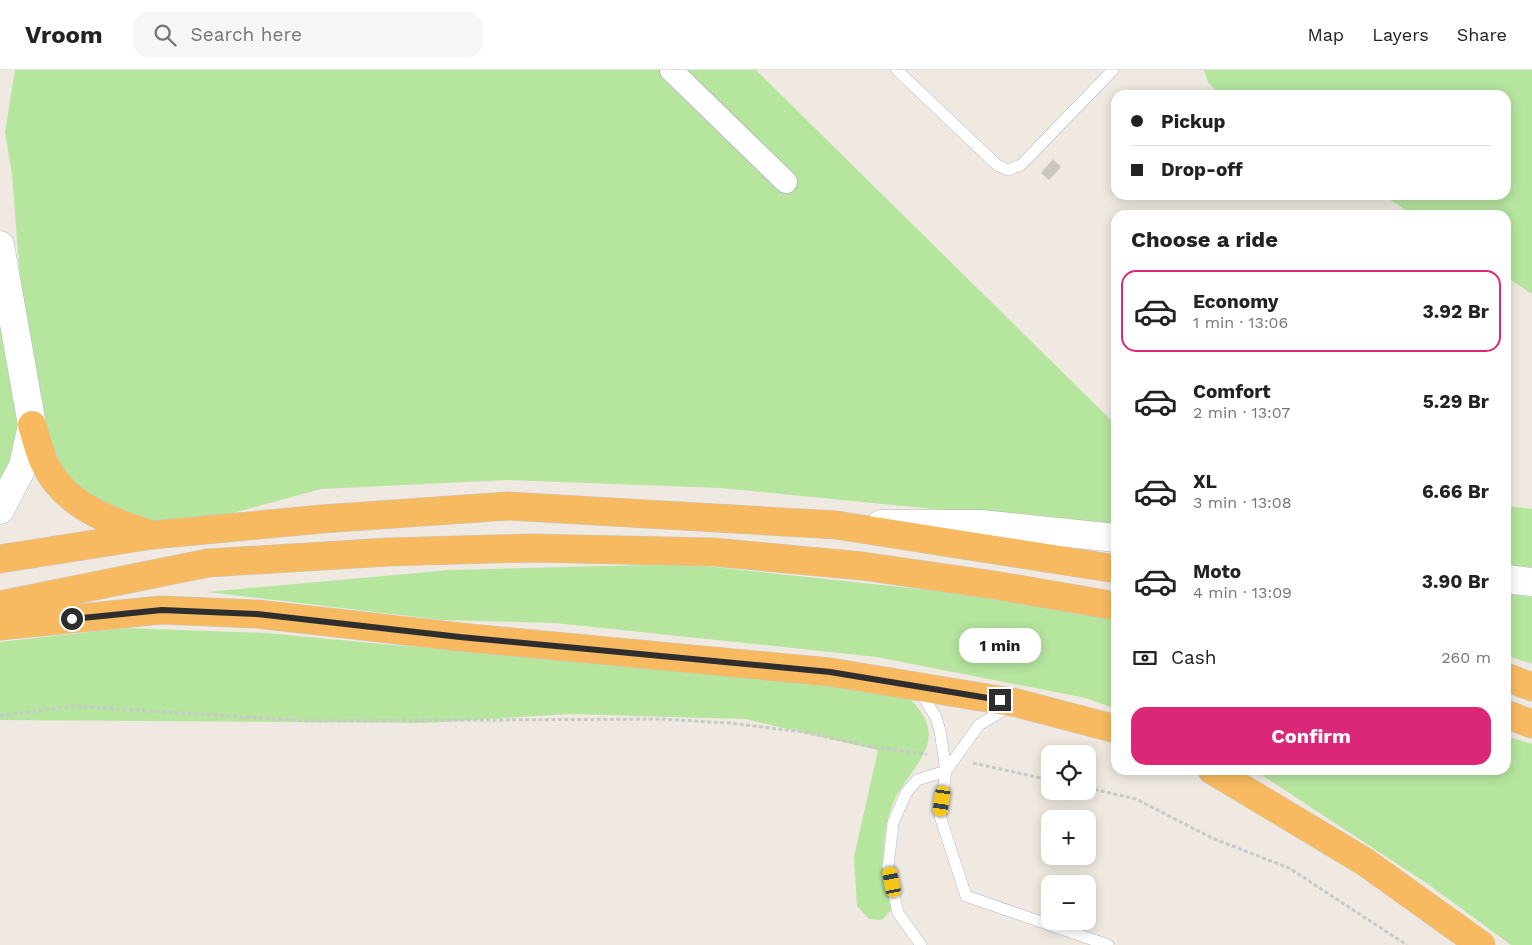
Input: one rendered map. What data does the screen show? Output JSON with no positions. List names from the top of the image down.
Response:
{
  "page": {
    "header": "Vroom",
    "search": "Search here",
    "nav": ["Map", "Layers", "Share"],
    "banner": ["Pickup", "Drop-off"],
    "heading": "Choose a ride",
    "list": [
      {
        "name": "Economy",
        "note": "1 min · 13:06",
        "value": "3.92 Br"
      },
      {
        "name": "Comfort",
        "note": "2 min · 13:07",
        "value": "5.29 Br"
      },
      {
        "name": "XL",
        "note": "3 min · 13:08",
        "value": "6.66 Br"
      },
      {
        "name": "Moto",
        "note": "4 min · 13:09",
        "value": "3.90 Br"
      }
    ],
    "bubble": "1 min",
    "pay": ["Cash", "260 m"],
    "buttons": "Confirm",
    "map_buttons": ["+", "−"]
  }
}
